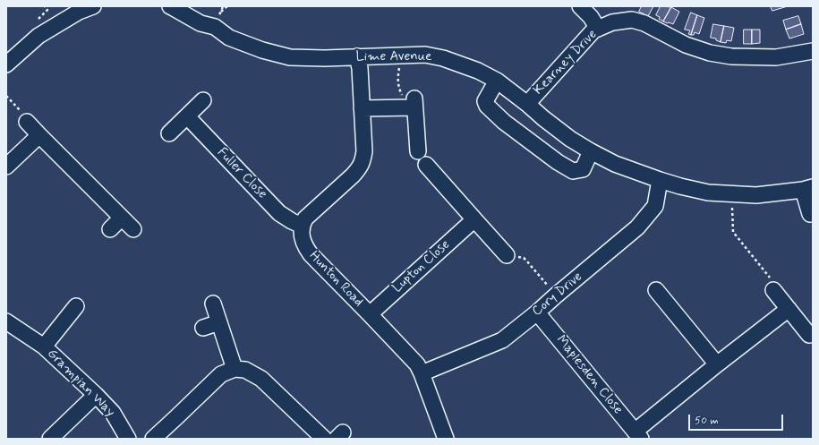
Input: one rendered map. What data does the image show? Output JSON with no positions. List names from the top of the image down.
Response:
{
  "streets": {
    "street": [
      "Lime Avenue",
      "Kearney Drive",
      "Fuller Close",
      "Lupton Close",
      "Hunton Road",
      "Cory Drive",
      "Maplesden Close",
      "Grampian Way"
    ]
  },
  "crossings": [
    ["Lime Avenue", "Kearney Drive"],
    ["Lime Avenue", "Cory Drive"],
    ["Fuller Close", "Hunton Road"],
    ["Lupton Close", "Hunton Road"],
    ["Hunton Road", "Cory Drive"],
    ["Cory Drive", "Maplesden Close"]
  ],
  "scale_bar": "50 m"
}
